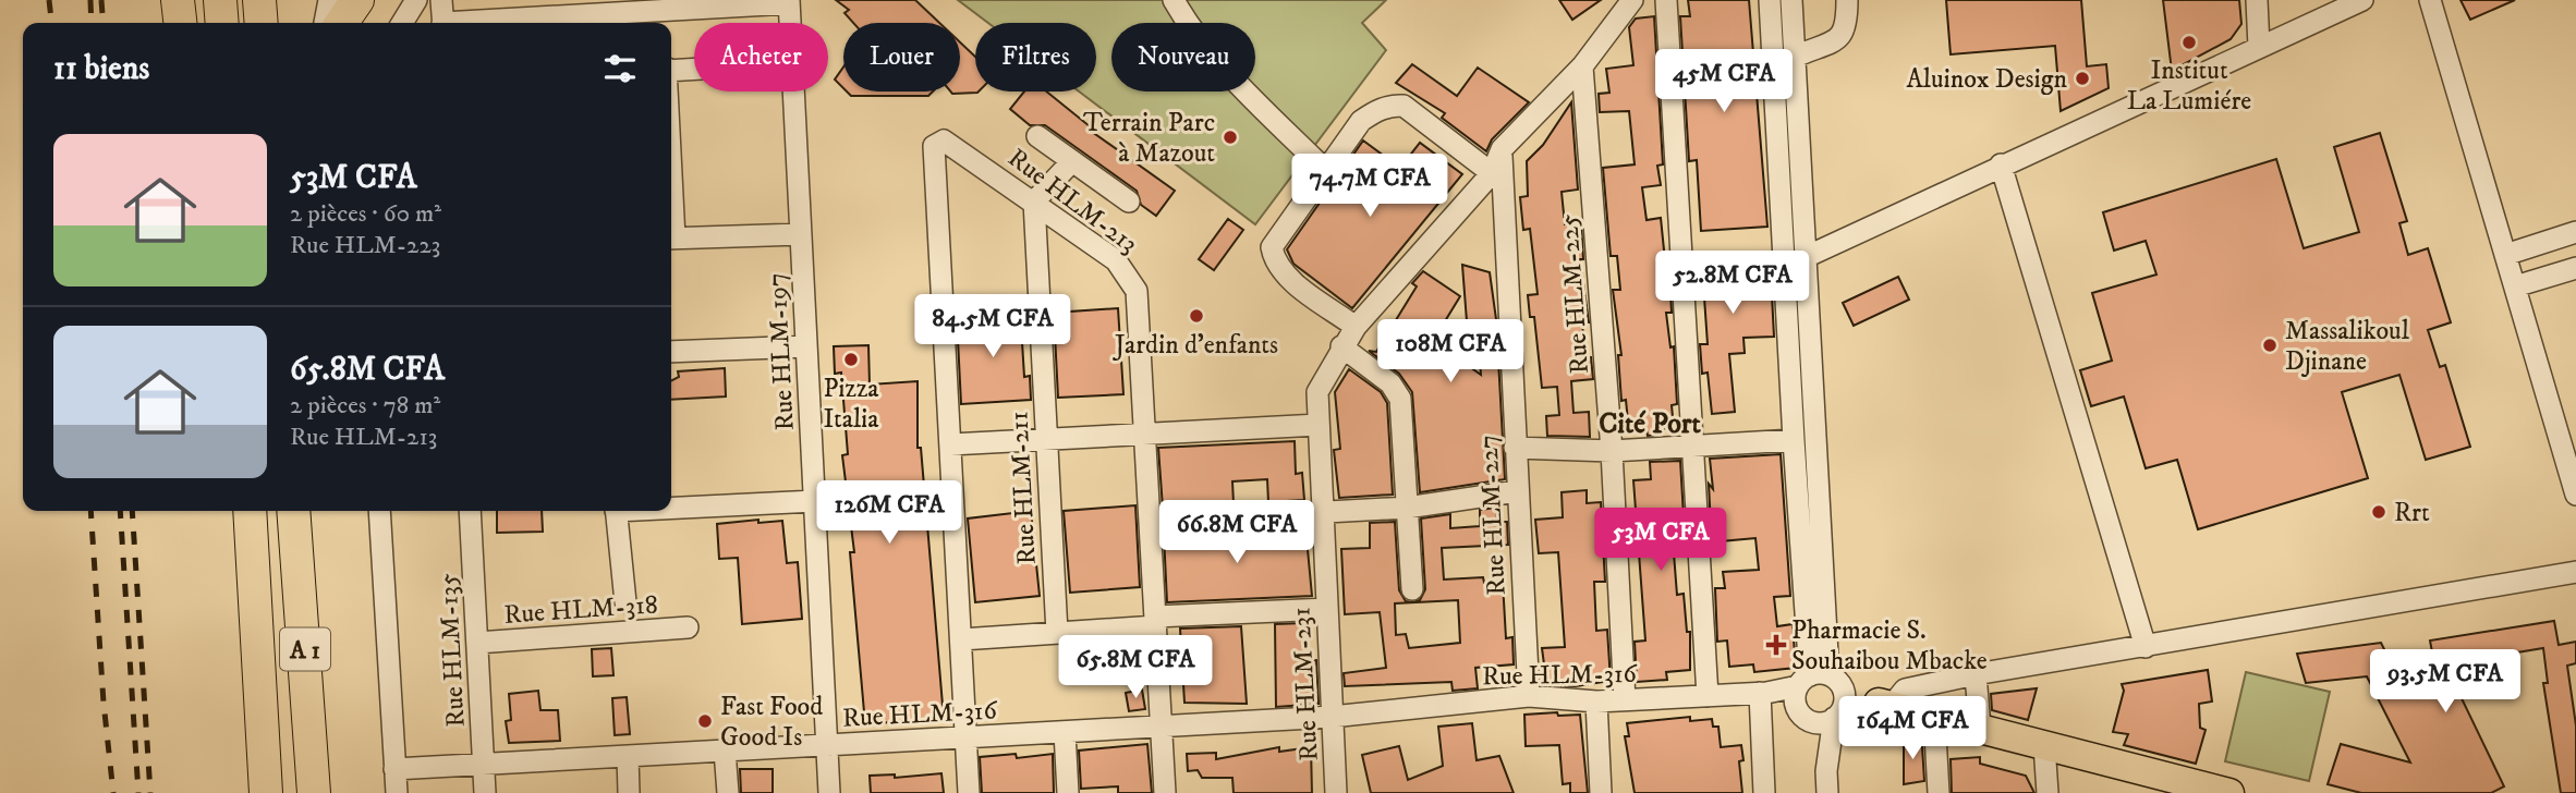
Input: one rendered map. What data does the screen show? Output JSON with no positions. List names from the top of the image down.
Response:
{
  "streets": {
    "highway": ["A 1"],
    "street": [
      "Rue HLM-213",
      "Rue HLM-225",
      "Rue HLM-197",
      "Rue HLM-211",
      "Rue HLM-227",
      "Rue HLM-318",
      "Rue HLM-135",
      "Rue HLM-316",
      "Rue HLM-231"
    ]
  },
  "crossings": [
    ["Rue HLM-213", "Rue HLM-211"],
    ["Rue HLM-213", "Rue HLM-316"],
    ["Rue HLM-225", "Rue HLM-316"],
    ["Rue HLM-225", "Rue HLM-231"],
    ["Rue HLM-197", "Rue HLM-316"],
    ["Rue HLM-227", "Rue HLM-316"],
    ["Rue HLM-227", "Rue HLM-231"],
    ["Rue HLM-318", "Rue HLM-135"],
    ["Rue HLM-135", "Rue HLM-316"],
    ["Rue HLM-316", "Rue HLM-231"]
  ],
  "districts": ["Cité Port"],
  "places": {
    "other": [
      "Institut La Lumiére",
      "Aluinox Design",
      "Terrain Parc à Mazout",
      "Jardin d'enfants",
      "Massalikoul Djinane",
      "Pizza Italia",
      "Rrt",
      "Fast Food Good Is"
    ],
    "health": ["Pharmacie S. Souhaibou Mbacke"]
  },
  "page": {
    "chip": [
      "Acheter",
      "Louer",
      "Filtres",
      "Nouveau"
    ],
    "heading": "11 biens",
    "price": [
      "45M CFA",
      "74.7M CFA",
      "52.8M CFA",
      "84.5M CFA",
      "108M CFA",
      "126M CFA",
      "66.8M CFA",
      "53M CFA",
      "65.8M CFA",
      "93.5M CFA",
      "164M CFA"
    ],
    "list": [
      {
        "name": "53M CFA",
        "note": "2 pièces · 60 m² · Rue HLM-223"
      },
      {
        "name": "65.8M CFA",
        "note": "2 pièces · 78 m² · Rue HLM-213"
      }
    ]
  }
}
